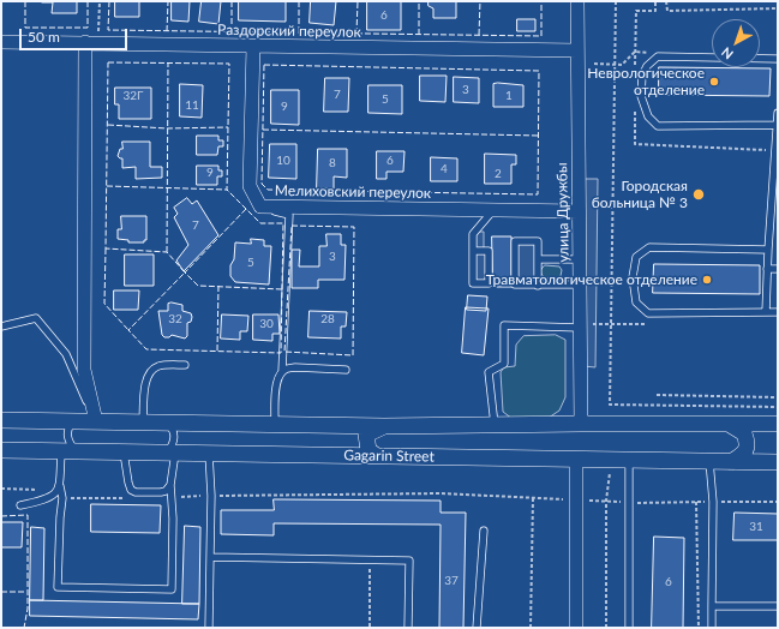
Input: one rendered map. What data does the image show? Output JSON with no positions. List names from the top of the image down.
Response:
{
  "streets": {
    "street": [
      "Раздорский переулок",
      "Мелиховский переулок",
      "улица Дружбы",
      "Gagarin Street"
    ]
  },
  "crossings": [
    ["Раздорский переулок", "Мелиховский переулок"],
    ["Раздорский переулок", "улица Дружбы"],
    ["Мелиховский переулок", "улица Дружбы"]
  ],
  "places": ["Неврологическое отделение", "Городская больница № 3", "Травматологическое отделение"],
  "house_numbers": [
    "6",
    "3",
    "7",
    "32Г",
    "1",
    "5",
    "11",
    "9",
    "10",
    "6",
    "8",
    "4",
    "9",
    "2",
    "7",
    "3",
    "5",
    "32",
    "28",
    "30",
    "31",
    "37",
    "6"
  ],
  "scale_bar": "50 m",
  "north": "bottom left"
}
